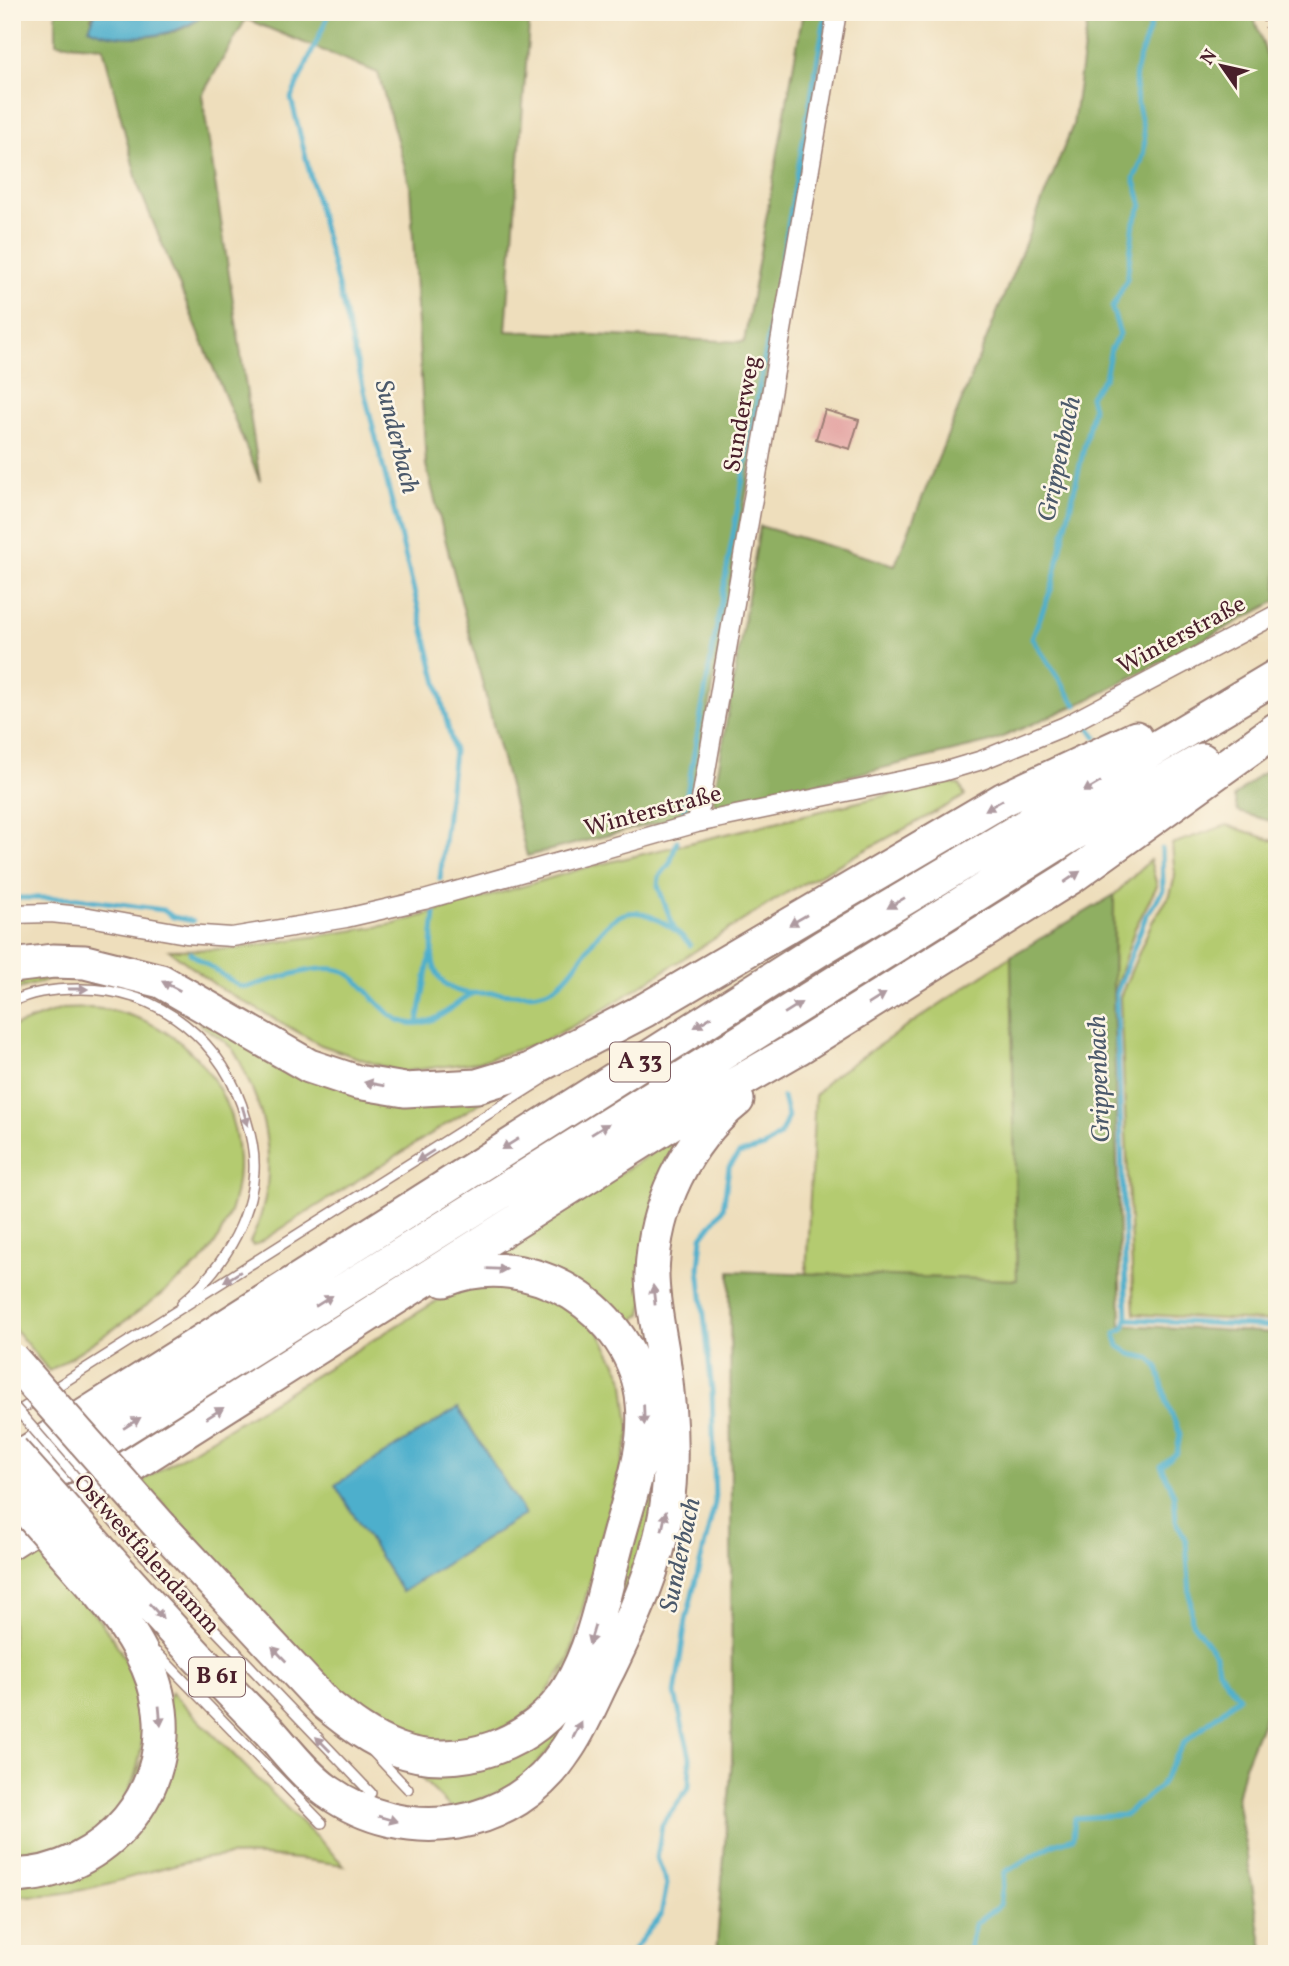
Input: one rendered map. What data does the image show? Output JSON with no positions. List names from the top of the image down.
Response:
{
  "streets": {
    "highway": ["A 33", "Ostwestfalendamm", "B 61"],
    "street": ["Sunderweg", "Winterstraße"]
  },
  "crossings": [
    ["Sunderweg", "Winterstraße"]
  ],
  "water": ["Sunderbach", "Grippenbach"],
  "north": "top left"
}
